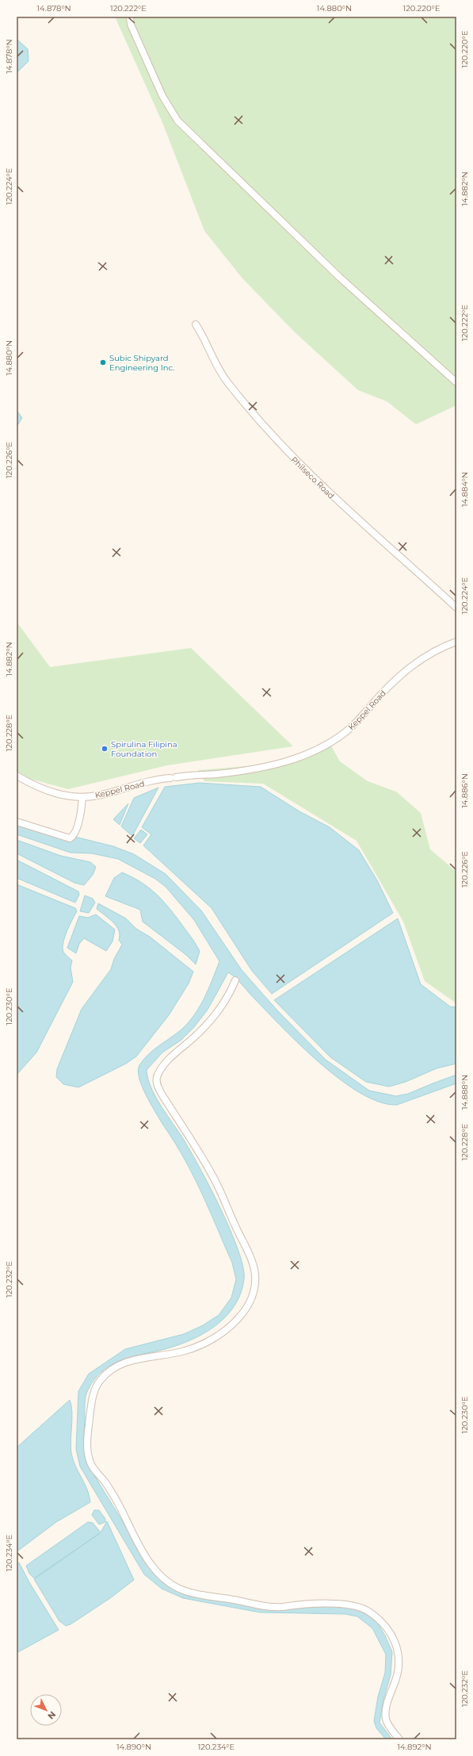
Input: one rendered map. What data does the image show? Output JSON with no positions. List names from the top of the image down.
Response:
{
  "streets": {
    "street": ["Philseco Road", "Keppel Road"]
  },
  "places": ["Subic Shipyard Engineering Inc.", "Spirulina Filipina Foundation"],
  "north": "bottom right",
  "coordinates": [
    "14.878°N",
    "120.222°E",
    "14.880°N",
    "120.220°E",
    "120.224°E",
    "14.882°N",
    "120.226°E",
    "14.884°N",
    "120.228°E",
    "14.886°N",
    "120.230°E",
    "14.888°N",
    "120.232°E",
    "120.234°E",
    "14.890°N",
    "14.892°N"
  ]
}
